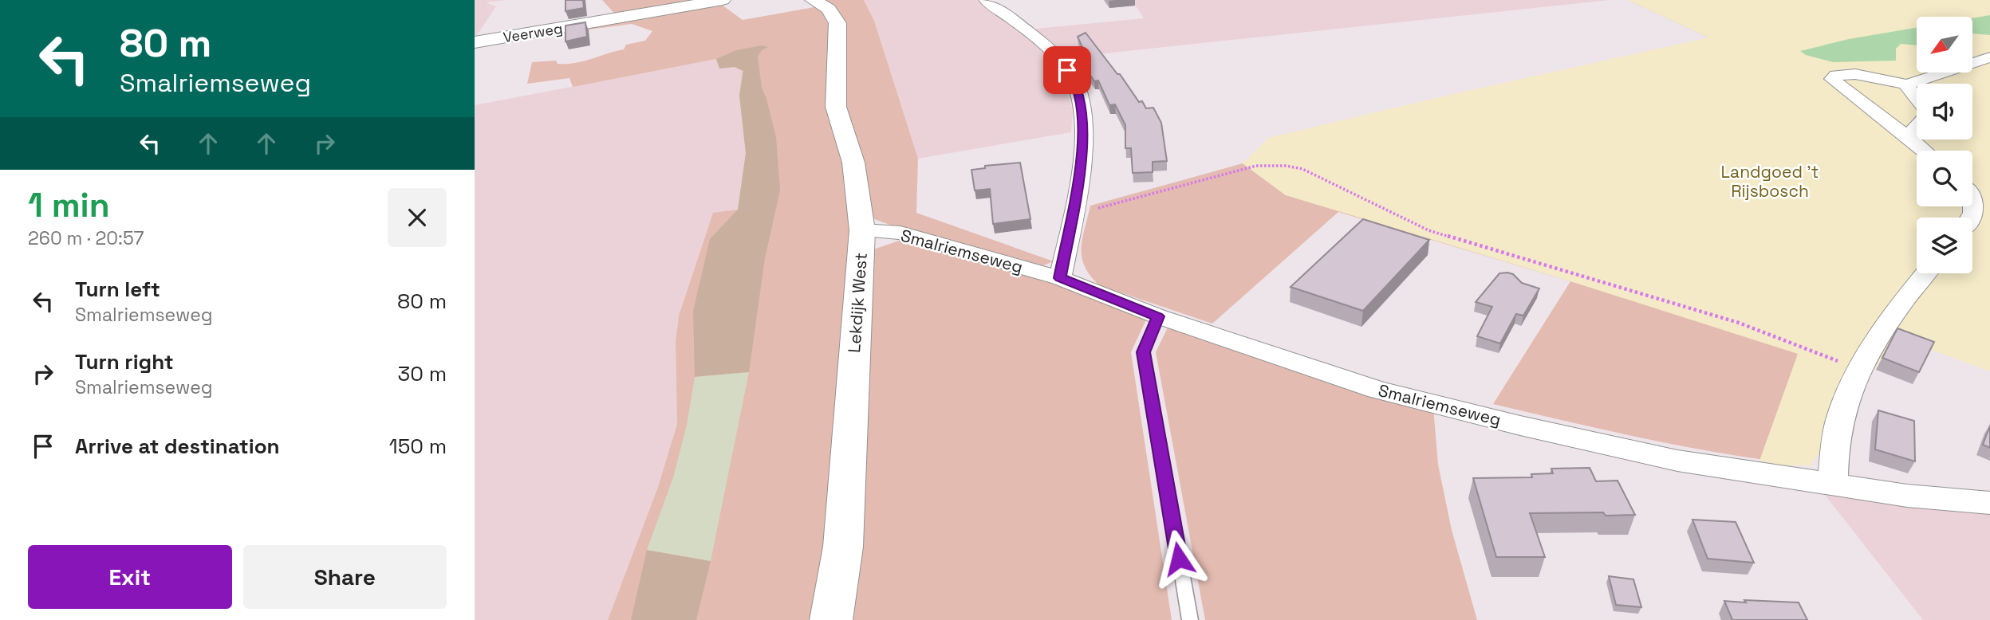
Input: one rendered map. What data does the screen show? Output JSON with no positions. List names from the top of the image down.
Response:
{
  "streets": {
    "street": ["Veerweg", "Smalriemseweg", "Lekdijk West"]
  },
  "crossings": [
    ["Smalriemseweg", "Lekdijk West"]
  ],
  "parks": ["Landgoed 't Rijsbosch"],
  "north": "bottom left",
  "page": {
    "turn": ["80 m", "Smalriemseweg"],
    "heading": ["1 min", "260 m · 20:57"],
    "list": [
      {
        "name": "Turn left",
        "note": "Smalriemseweg",
        "value": "80 m"
      },
      {
        "name": "Turn right",
        "note": "Smalriemseweg",
        "value": "30 m"
      },
      {
        "name": "Arrive at destination",
        "value": "150 m"
      }
    ],
    "buttons": ["Exit", "Share"]
  }
}
